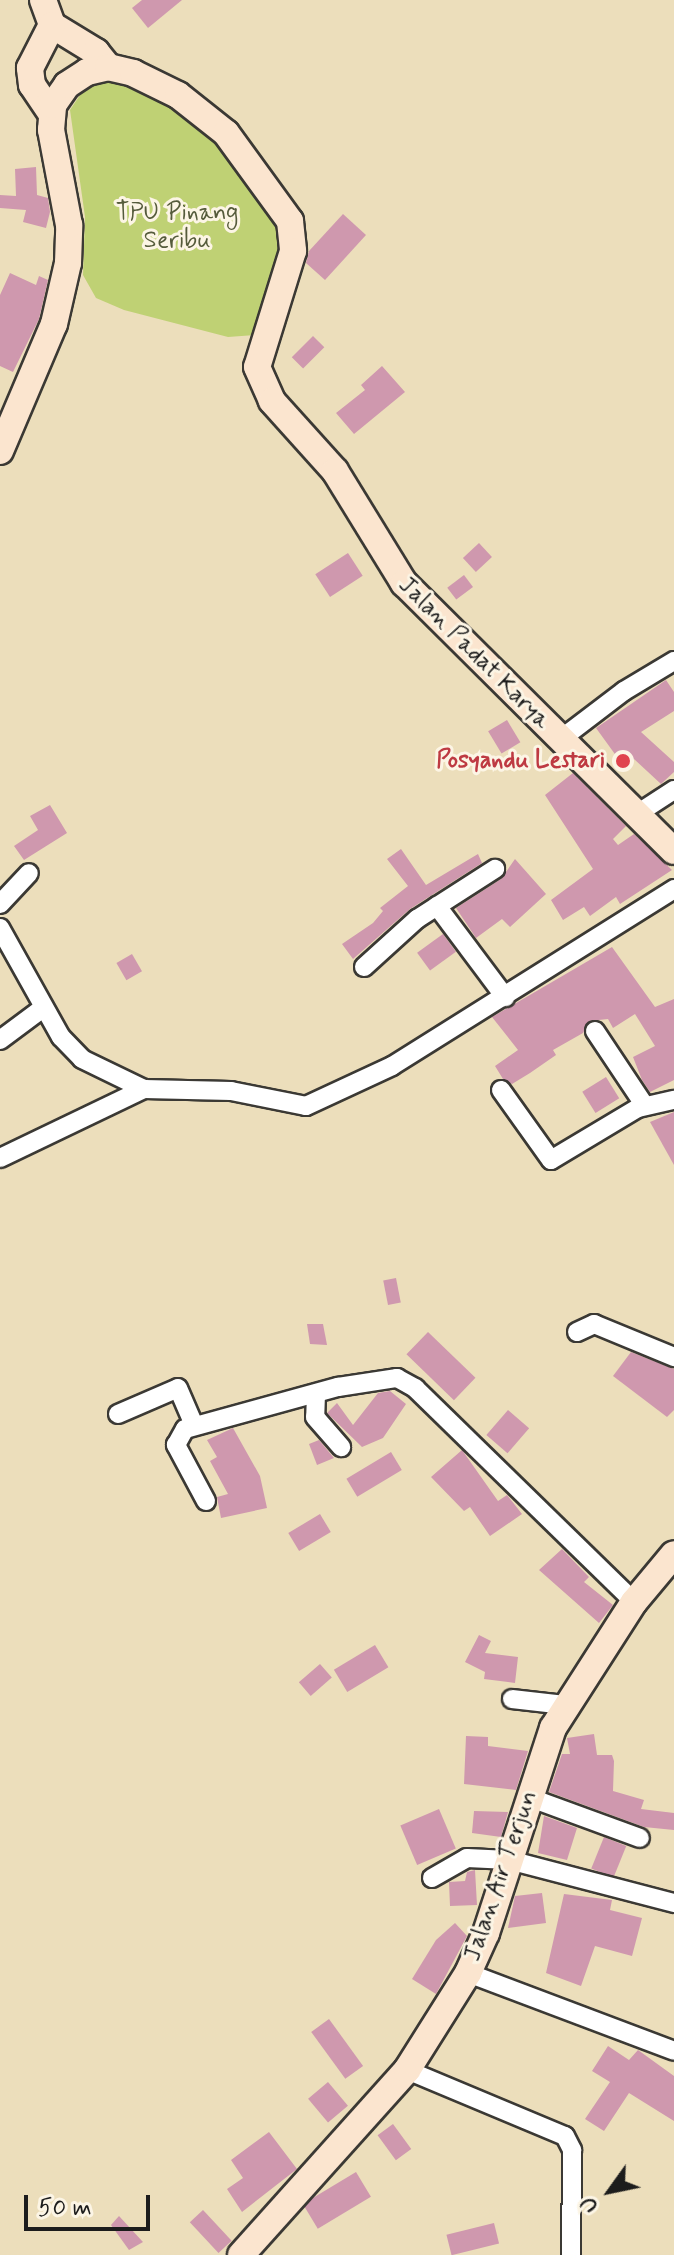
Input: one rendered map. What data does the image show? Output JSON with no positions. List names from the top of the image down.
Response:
{
  "streets": {
    "main road": ["Jalan Padat Karya", "Jalan Air Terjun"]
  },
  "parks": ["TPU Pinang Seribu"],
  "places": ["Posyandu Lestari"],
  "scale_bar": "50 m",
  "north": "bottom left"
}
